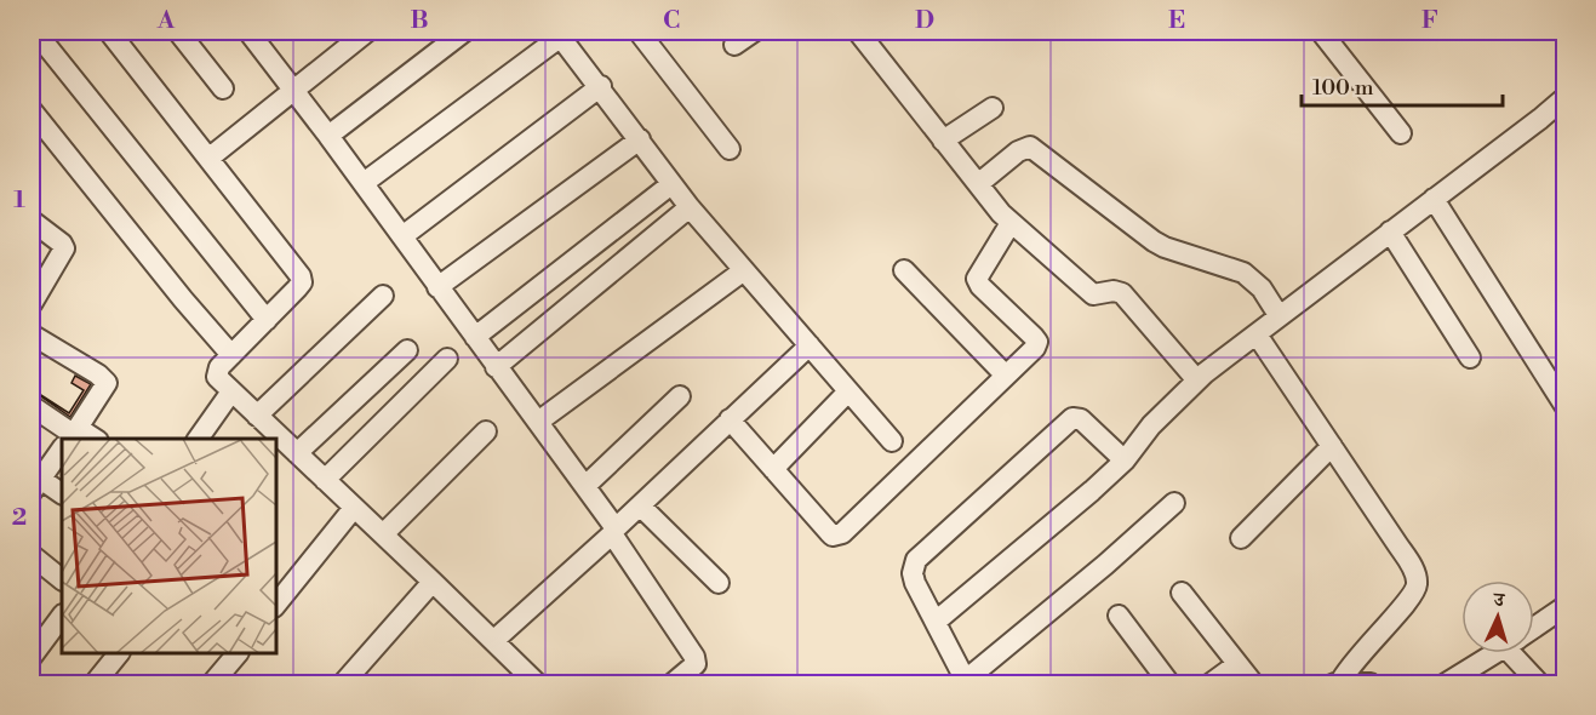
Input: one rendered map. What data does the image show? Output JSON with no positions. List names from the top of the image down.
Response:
{
  "scale_bar": "100 m",
  "north": "top",
  "grid": {
    "columns": [
      "A",
      "B",
      "C",
      "D",
      "E",
      "F"
    ],
    "rows": ["1", "2"]
  }
}
